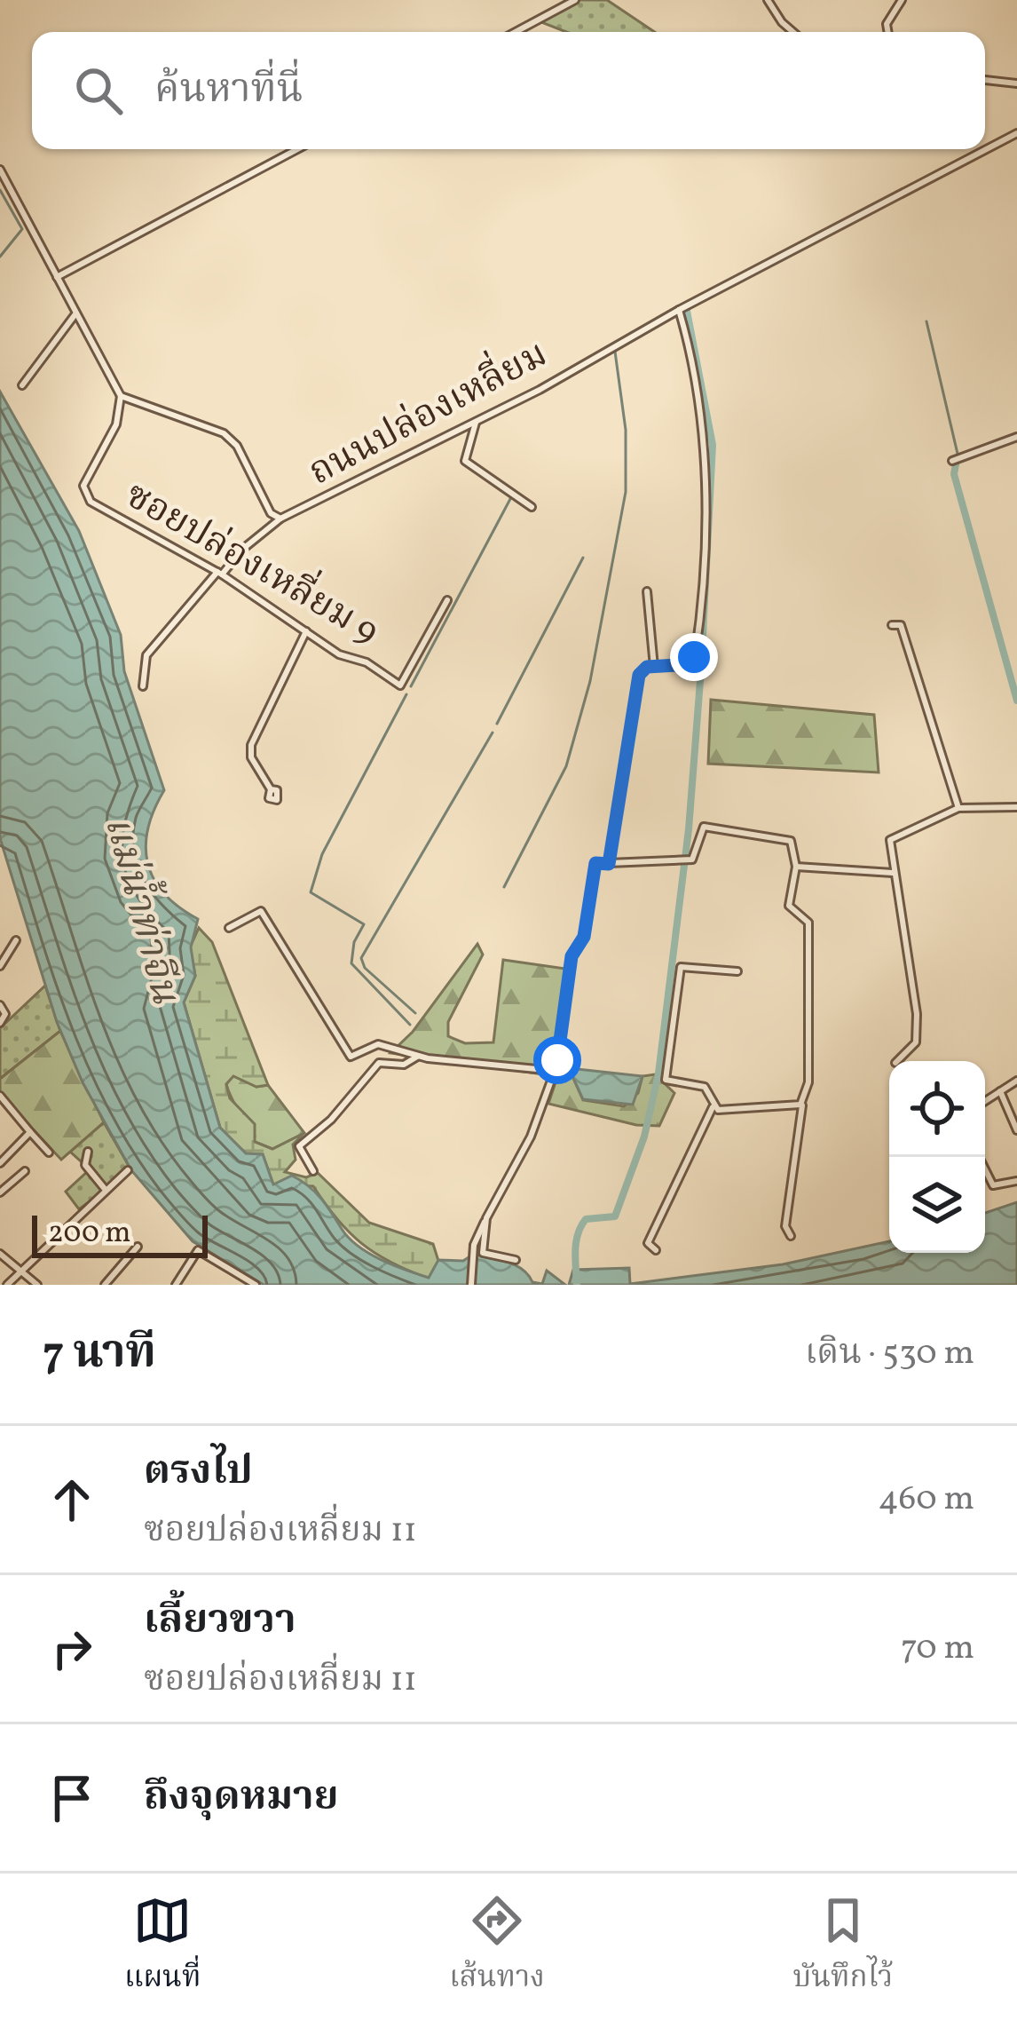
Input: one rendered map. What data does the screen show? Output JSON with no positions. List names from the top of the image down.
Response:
{
  "streets": {
    "street": ["ถนนปล่องเหลี่ยม", "ซอยปล่องเหลี่ยม 9"]
  },
  "crossings": [
    ["ถนนปล่องเหลี่ยม", "ซอยปล่องเหลี่ยม 9"]
  ],
  "water": ["แม่น้ำท่าจีน"],
  "scale_bar": "200 m",
  "page": {
    "search": "ค้นหาที่นี่",
    "scale": "200 m",
    "heading": ["7 นาที", "เดิน · 530 m"],
    "list": [
      ["ตรงไป", "ซอยปล่องเหลี่ยม 11", "460 m"],
      ["เลี้ยวขวา", "ซอยปล่องเหลี่ยม 11", "70 m"],
      "ถึงจุดหมาย"
    ],
    "nav": ["แผนที่", "เส้นทาง", "บันทึกไว้"]
  }
}
